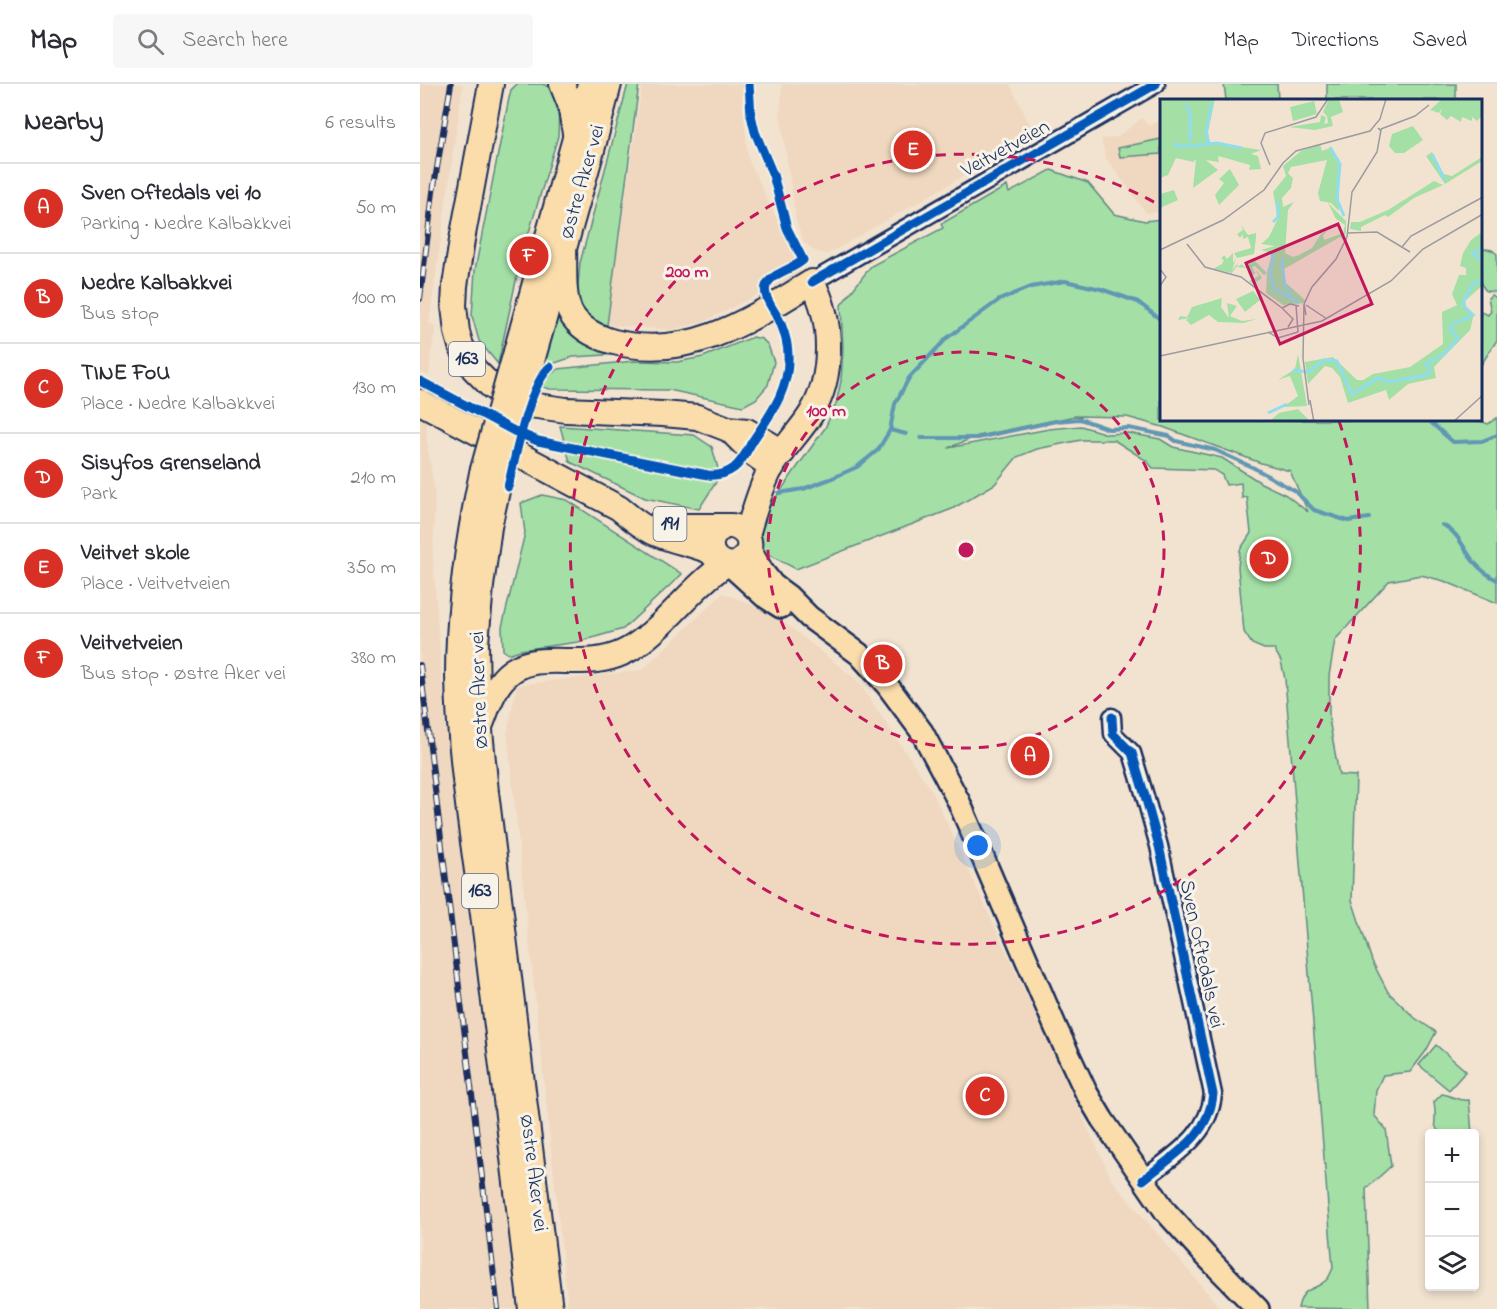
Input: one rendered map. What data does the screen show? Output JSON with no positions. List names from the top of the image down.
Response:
{
  "streets": {
    "highway": ["Østre Aker vei", "163", "191"],
    "street": ["Veitvetveien", "Sven Oftedals vei"]
  },
  "crossings": [
    ["Veitvetveien", "163"],
    ["Østre Aker vei", "163"]
  ],
  "page": {
    "header": "Map",
    "search": "Search here",
    "nav": ["Map", "Directions", "Saved"],
    "heading": ["Nearby", "6 results"],
    "pins": [
      "E",
      "F",
      "D",
      "B",
      "A",
      "C"
    ],
    "list": [
      {
        "mark": "A",
        "name": "Sven Oftedals vei 10",
        "note": "Parking · Nedre Kalbakkvei",
        "value": "50 m"
      },
      {
        "mark": "B",
        "name": "Nedre Kalbakkvei",
        "note": "Bus stop",
        "value": "100 m"
      },
      {
        "mark": "C",
        "name": "TINE FoU",
        "note": "Place · Nedre Kalbakkvei",
        "value": "130 m"
      },
      {
        "mark": "D",
        "name": "Sisyfos Grenseland",
        "note": "Park",
        "value": "210 m"
      },
      {
        "mark": "E",
        "name": "Veitvet skole",
        "note": "Place · Veitvetveien",
        "value": "350 m"
      },
      {
        "mark": "F",
        "name": "Veitvetveien",
        "note": "Bus stop · Østre Aker vei",
        "value": "380 m"
      }
    ],
    "map_buttons": ["+", "−"]
  },
  "rings": ["200 m", "100 m"]
}
